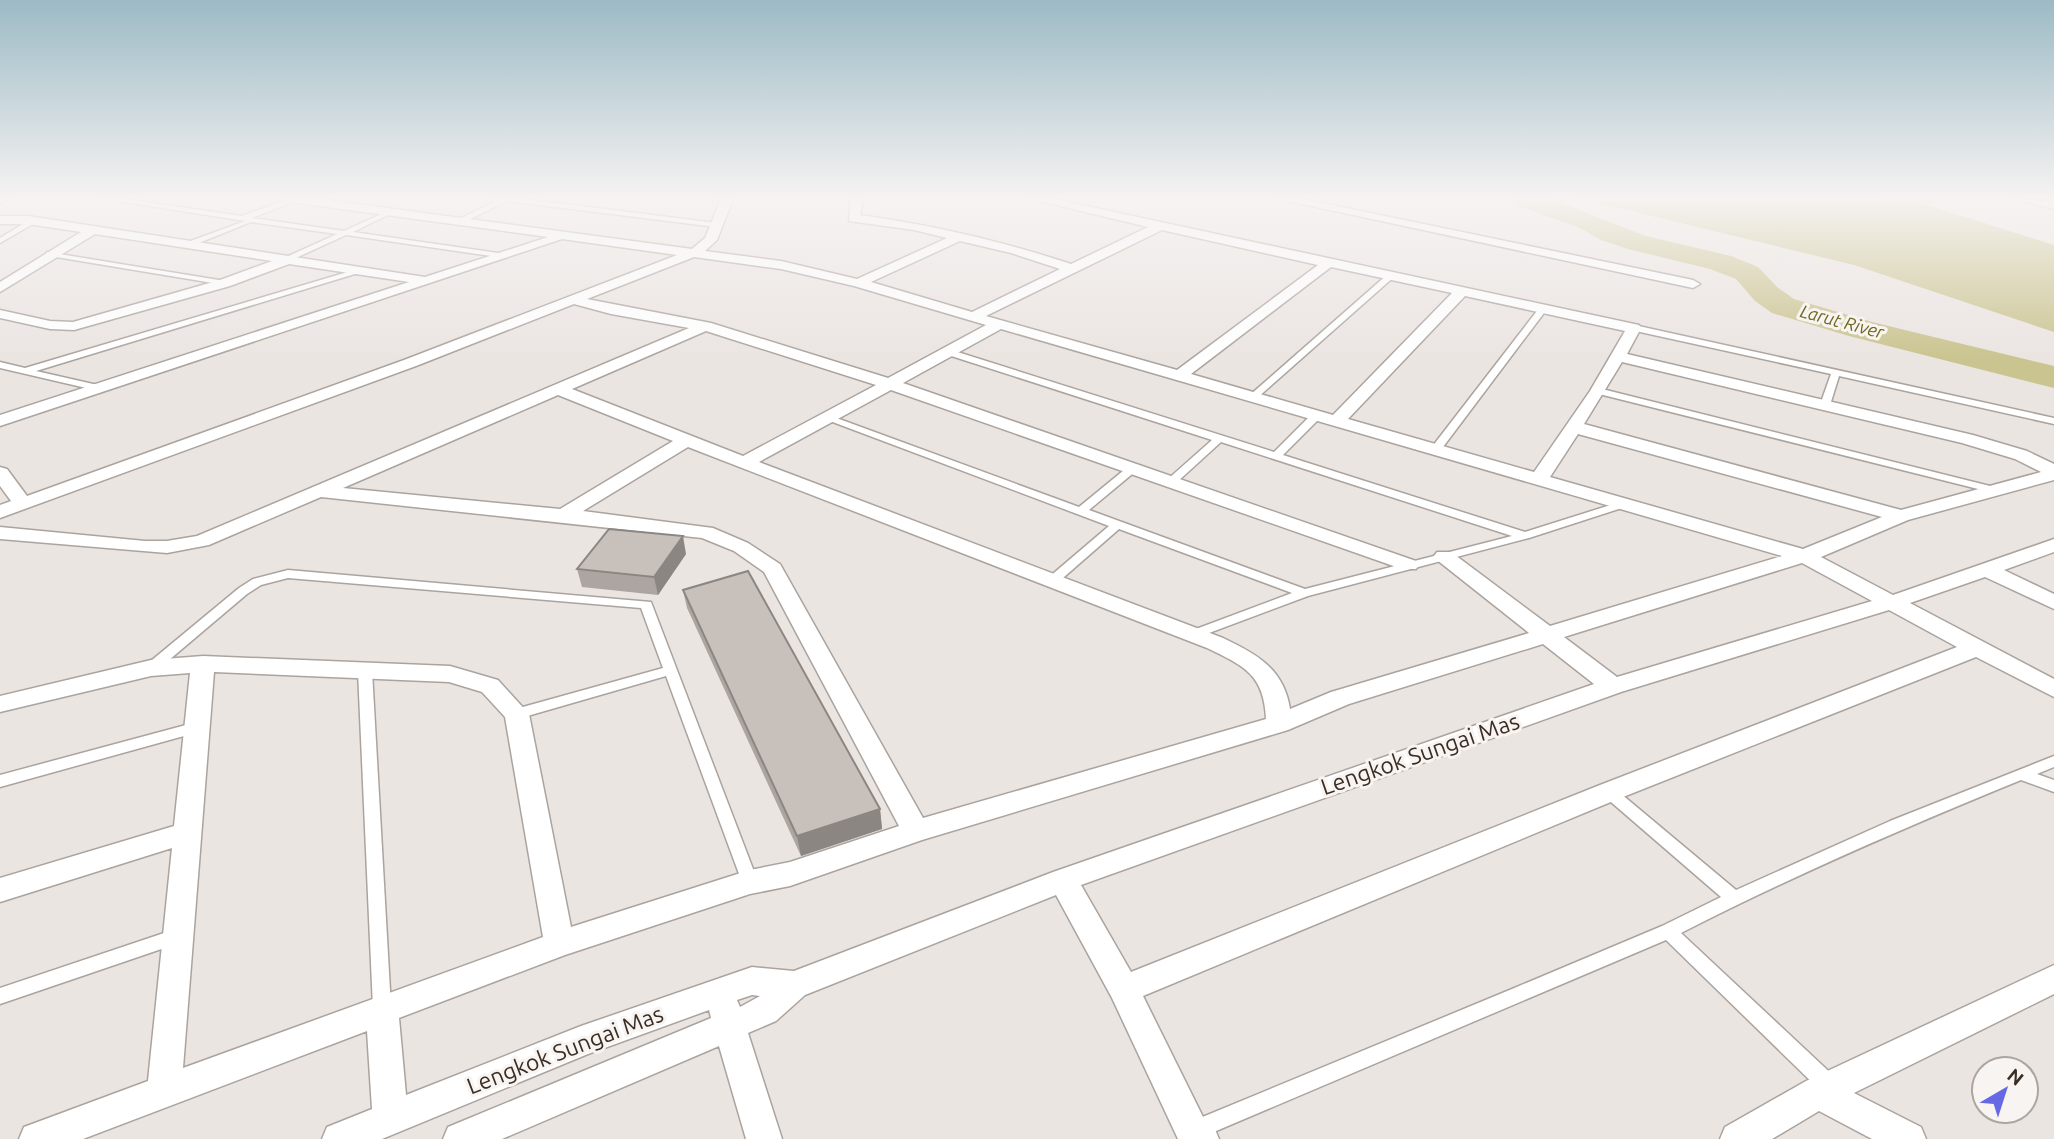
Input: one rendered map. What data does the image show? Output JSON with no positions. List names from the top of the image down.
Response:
{
  "streets": {
    "street": ["Lengkok Sungai Mas"]
  },
  "water": ["Larut River"],
  "north": "top right"
}
